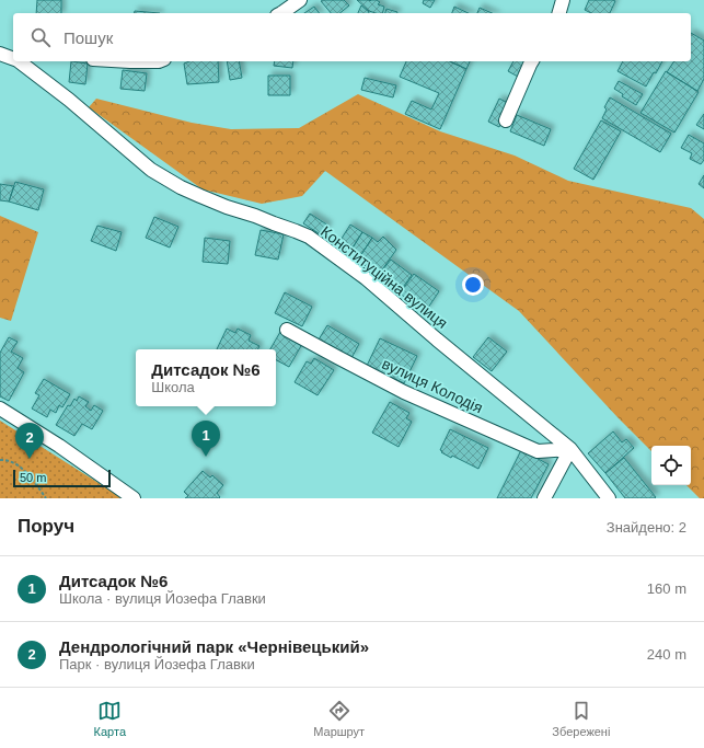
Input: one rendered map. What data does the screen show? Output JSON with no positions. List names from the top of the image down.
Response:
{
  "streets": {
    "street": ["Конституційна вулиця", "вулиця Колодія"]
  },
  "crossings": [
    ["Конституційна вулиця", "вулиця Колодія"]
  ],
  "scale_bar": "50 m",
  "page": {
    "search": "Пошук",
    "popup": ["Дитсадок №6", "Школа"],
    "pins": ["1", "2"],
    "scale": "50 m",
    "heading": ["Поруч", "Знайдено: 2"],
    "list": [
      {
        "mark": "1",
        "name": "Дитсадок №6",
        "note": "Школа · вулиця Йозефа Главки",
        "value": "160 m"
      },
      {
        "mark": "2",
        "name": "Дендрологічний парк «Чернівецький»",
        "note": "Парк · вулиця Йозефа Главки",
        "value": "240 m"
      }
    ],
    "nav": ["Карта", "Маршрут", "Збережені"]
  }
}
